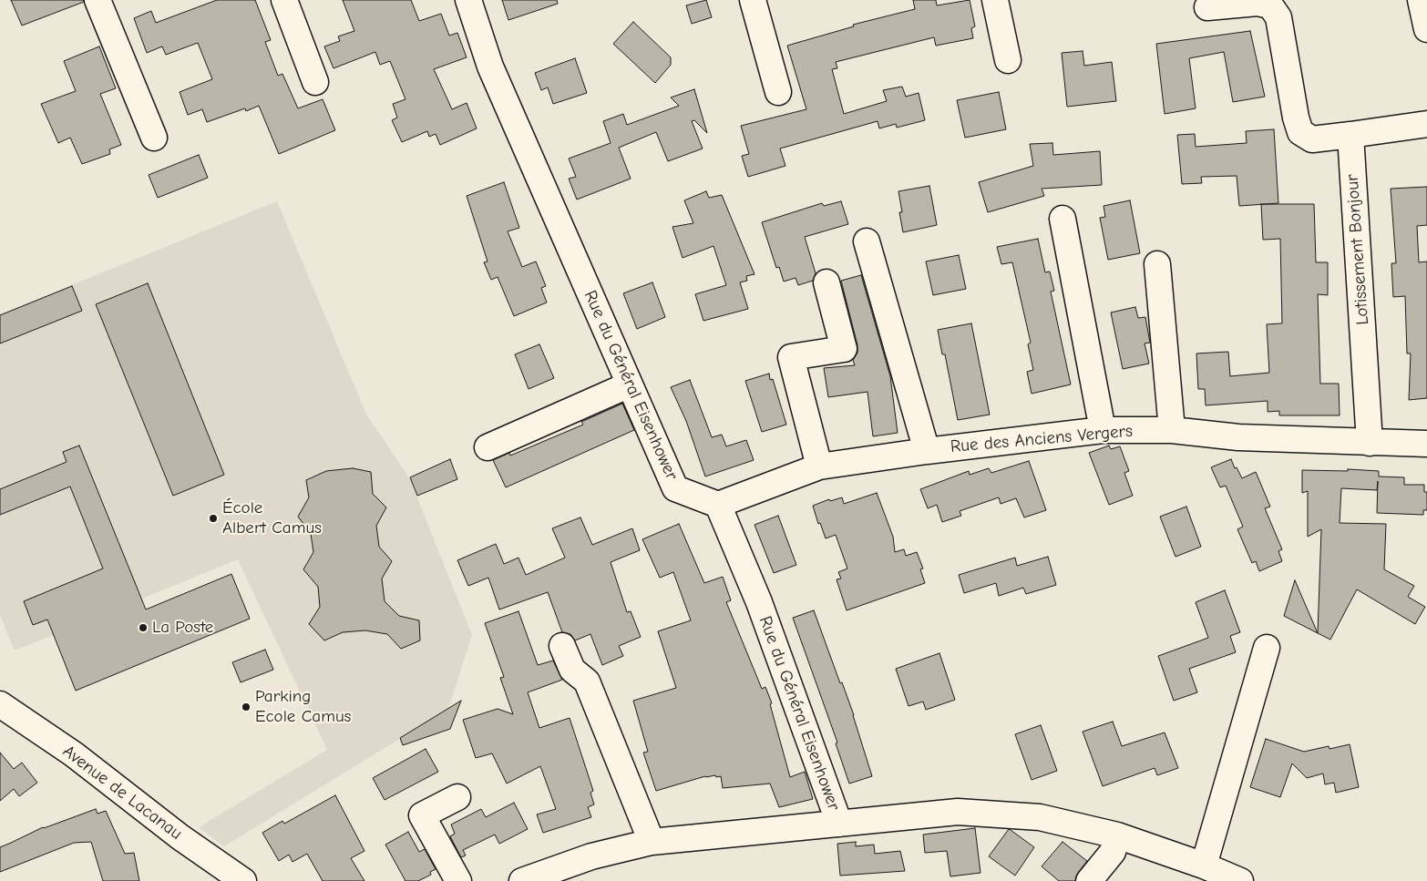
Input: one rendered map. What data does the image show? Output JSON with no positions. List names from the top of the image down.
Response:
{
  "streets": {
    "street": [
      "Lotissement Bonjour",
      "Rue du Général Eisenhower",
      "Rue des Anciens Vergers",
      "Avenue de Lacanau"
    ]
  },
  "crossings": [
    ["Lotissement Bonjour", "Rue des Anciens Vergers"],
    ["Rue du Général Eisenhower", "Rue des Anciens Vergers"]
  ],
  "places": ["École Albert Camus", "La Poste", "Parking Ecole Camus"]
}
